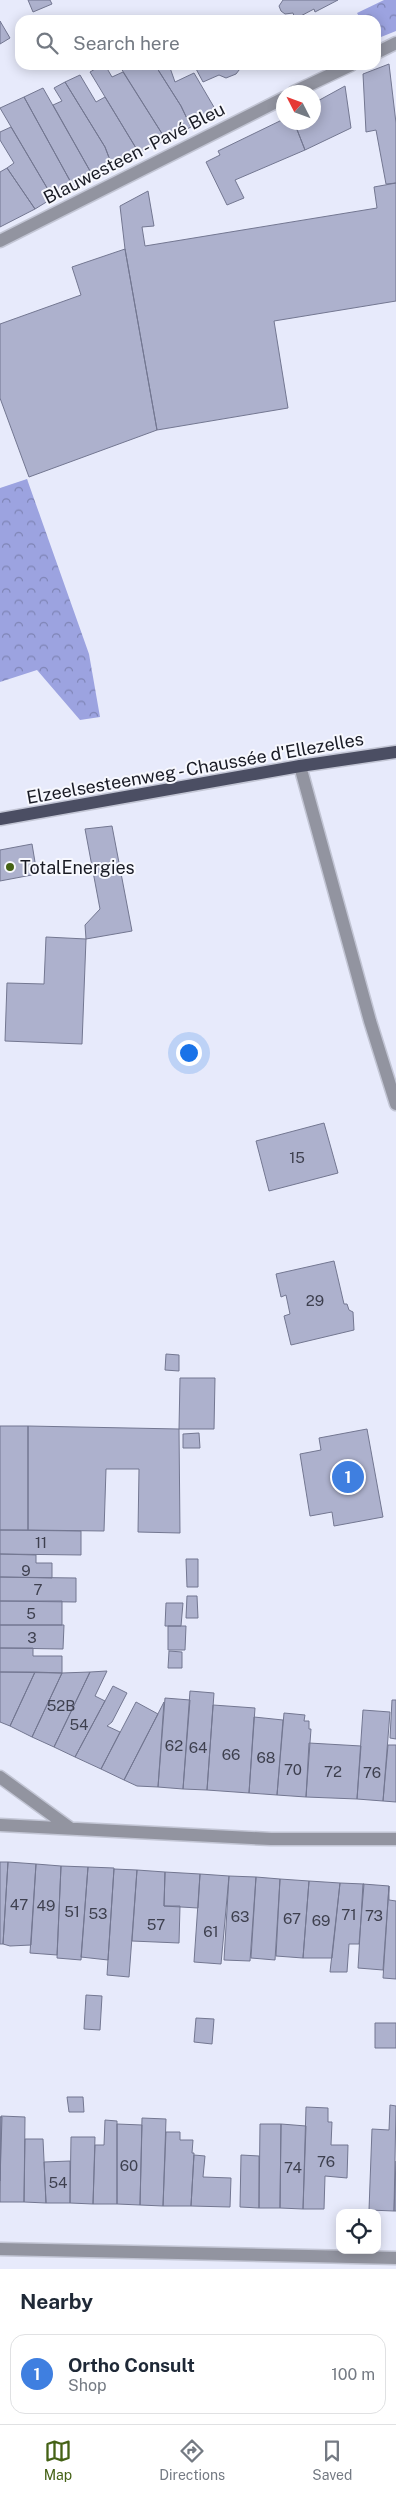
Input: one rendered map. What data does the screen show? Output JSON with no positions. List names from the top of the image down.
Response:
{
  "streets": {
    "main road": ["Elzeelsesteenweg - Chaussée d'Ellezelles"],
    "street": ["Blauwesteen - Pavé Bleu"]
  },
  "places": ["TotalEnergies"],
  "house_numbers": [
    "15",
    "29",
    "11",
    "9",
    "7",
    "5",
    "3",
    "52B",
    "54",
    "62",
    "64",
    "66",
    "68",
    "70",
    "72",
    "76",
    "47",
    "49",
    "51",
    "53",
    "71",
    "73",
    "63",
    "67",
    "69",
    "57",
    "61",
    "76",
    "60",
    "74",
    "54"
  ],
  "north": "top left",
  "page": {
    "search": "Search here",
    "pins": "1",
    "heading": "Nearby",
    "list": [
      {
        "mark": "1",
        "name": "Ortho Consult",
        "note": "Shop",
        "value": "100 m"
      }
    ],
    "nav": ["Map", "Directions", "Saved"]
  }
}
